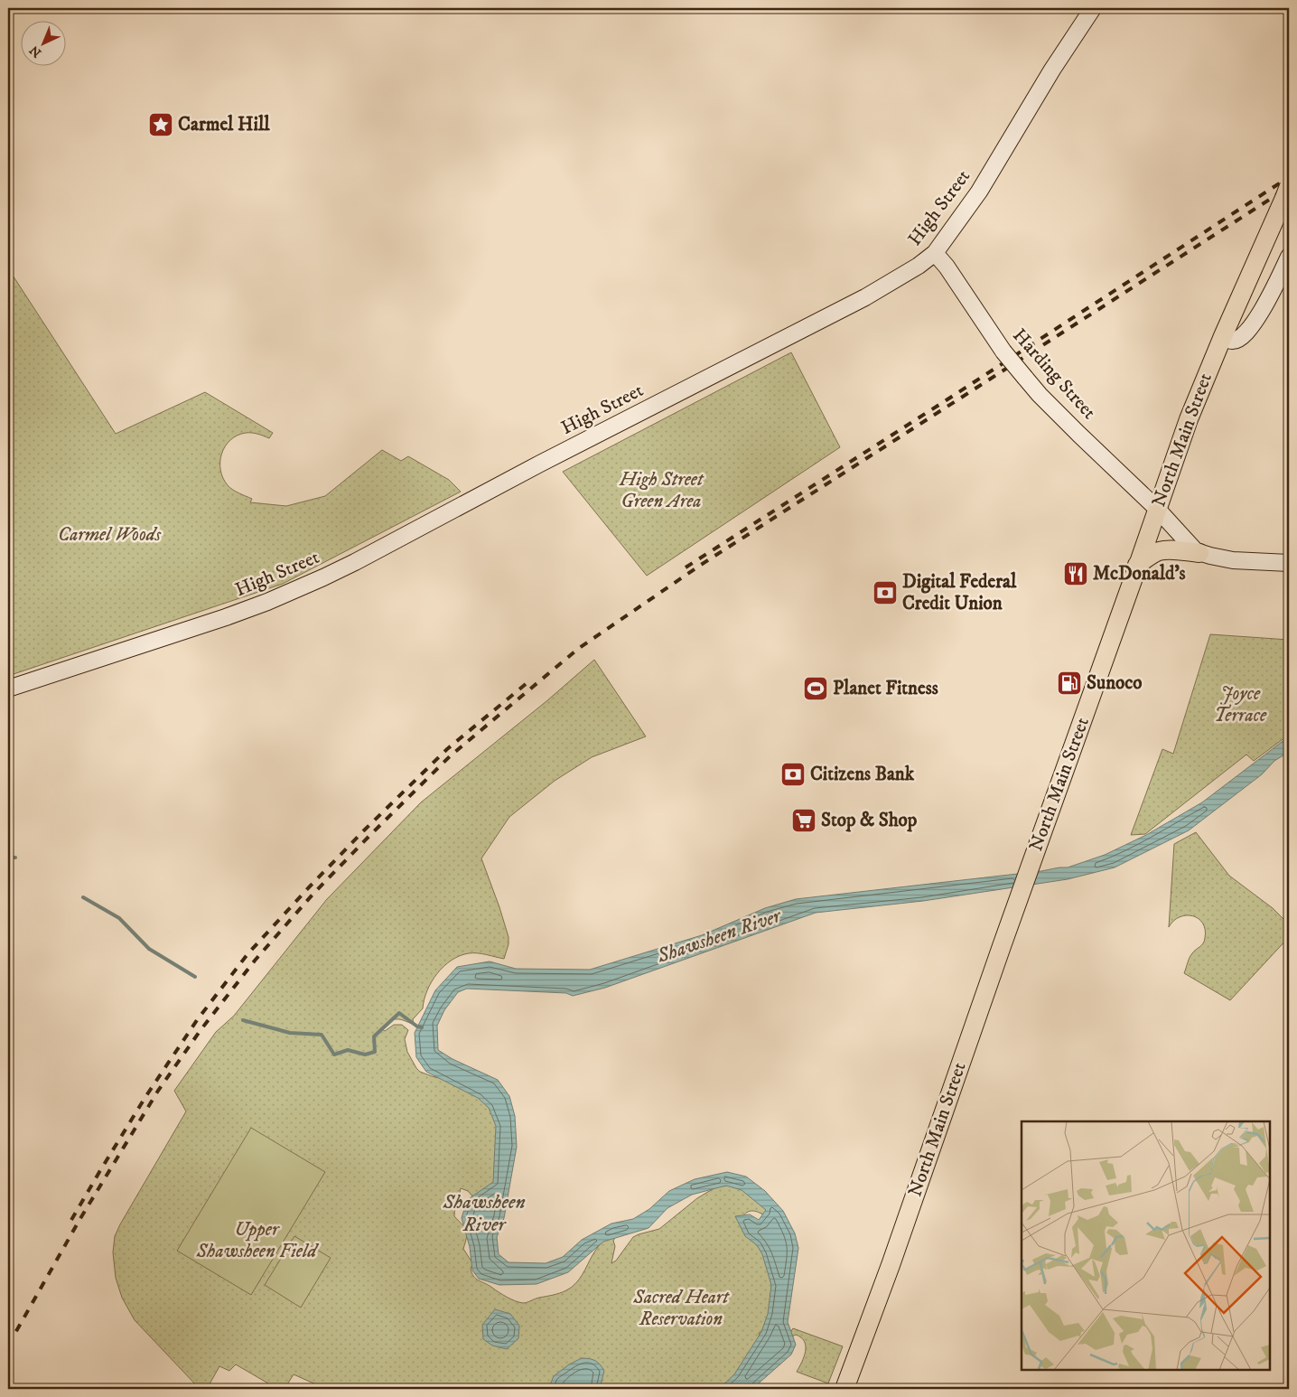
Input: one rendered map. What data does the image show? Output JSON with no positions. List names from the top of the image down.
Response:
{
  "streets": {
    "main road": ["High Street", "Harding Street", "North Main Street"]
  },
  "crossings": [
    ["High Street", "Harding Street"],
    ["Harding Street", "North Main Street"]
  ],
  "water": ["Shawsheen River"],
  "parks": [
    "High Street Green Area",
    "Carmel Woods",
    "Joyce Terrace",
    "Upper Shawsheen Field",
    "Sacred Heart Reservation"
  ],
  "places": {
    "place": ["Carmel Hill"],
    "restaurant": ["McDonald's"],
    "bank": ["Digital Federal Credit Union", "Citizens Bank"],
    "fuel station": ["Sunoco"],
    "sports": ["Planet Fitness"],
    "supermarket": ["Stop & Shop"]
  },
  "north": "bottom left"
}
